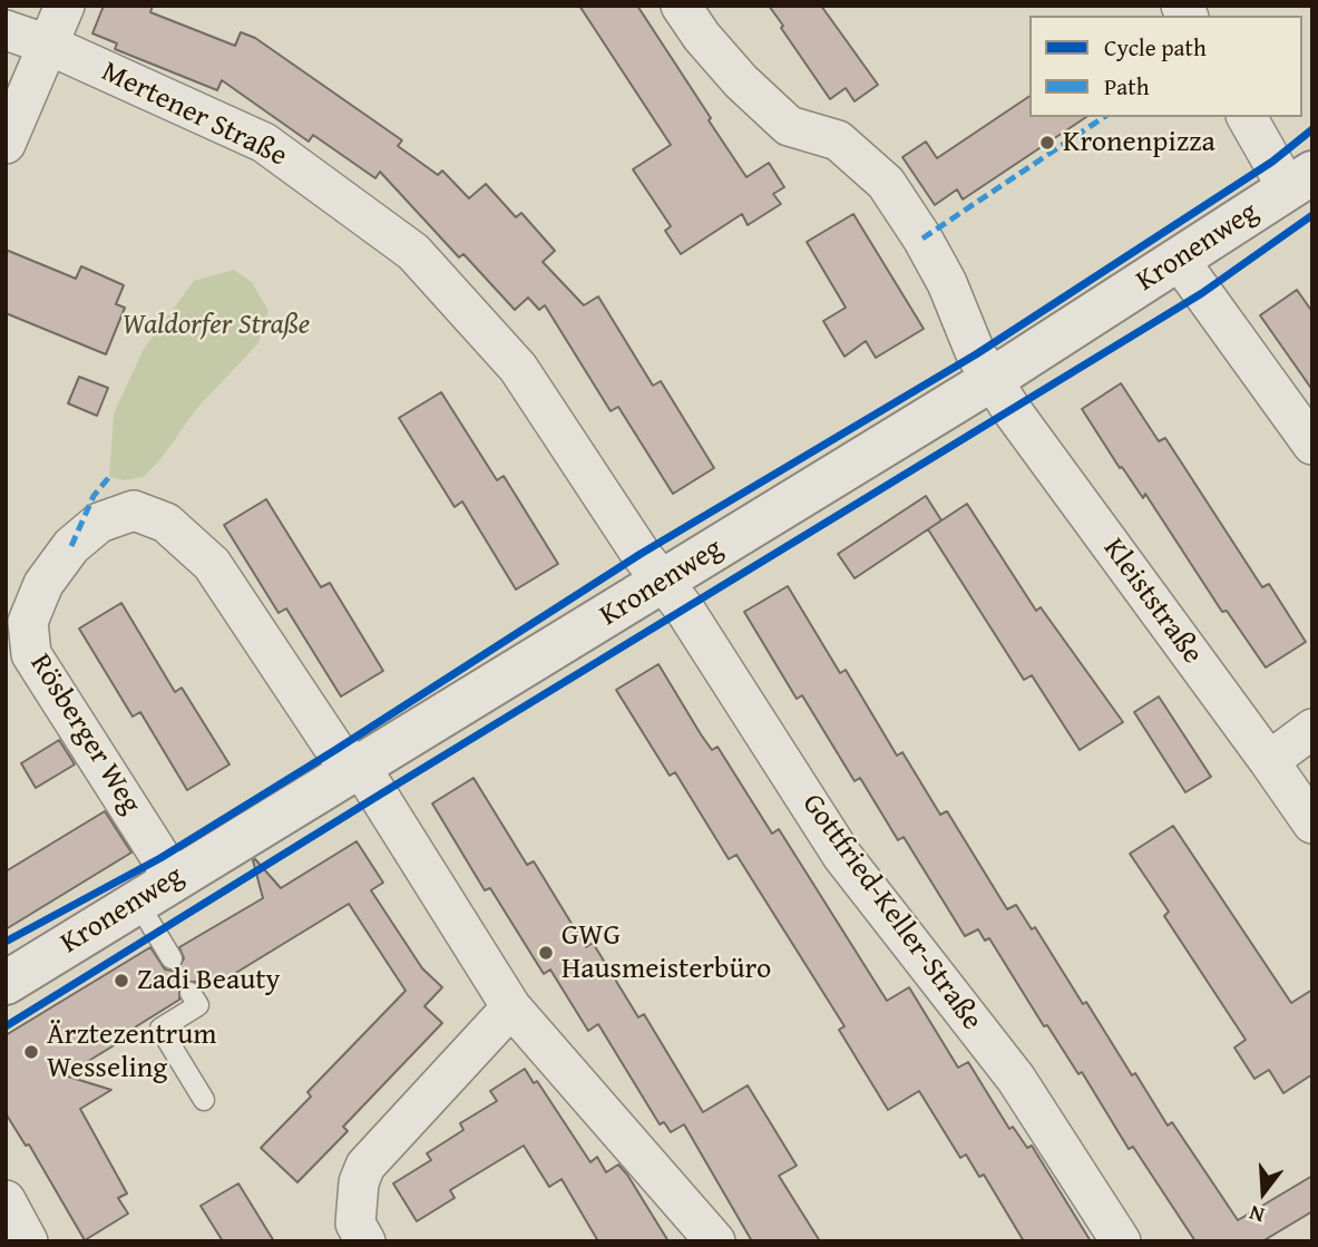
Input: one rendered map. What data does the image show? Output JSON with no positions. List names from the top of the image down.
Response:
{
  "streets": {
    "street": [
      "Mertener Straße",
      "Kronenweg",
      "Kleiststraße",
      "Rösberger Weg",
      "Gottfried-Keller-Straße"
    ]
  },
  "crossings": [
    ["Mertener Straße", "Kronenweg"],
    ["Mertener Straße", "Gottfried-Keller-Straße"],
    ["Kronenweg", "Kleiststraße"],
    ["Kronenweg", "Rösberger Weg"],
    ["Kronenweg", "Gottfried-Keller-Straße"]
  ],
  "parks": ["Waldorfer Straße"],
  "places": [
    "Kronenpizza",
    "GWG Hausmeisterbüro",
    "Zadi Beauty",
    "Ärztezentrum Wesseling"
  ],
  "legend": ["Cycle path", "Path"],
  "north": "bottom"
}
